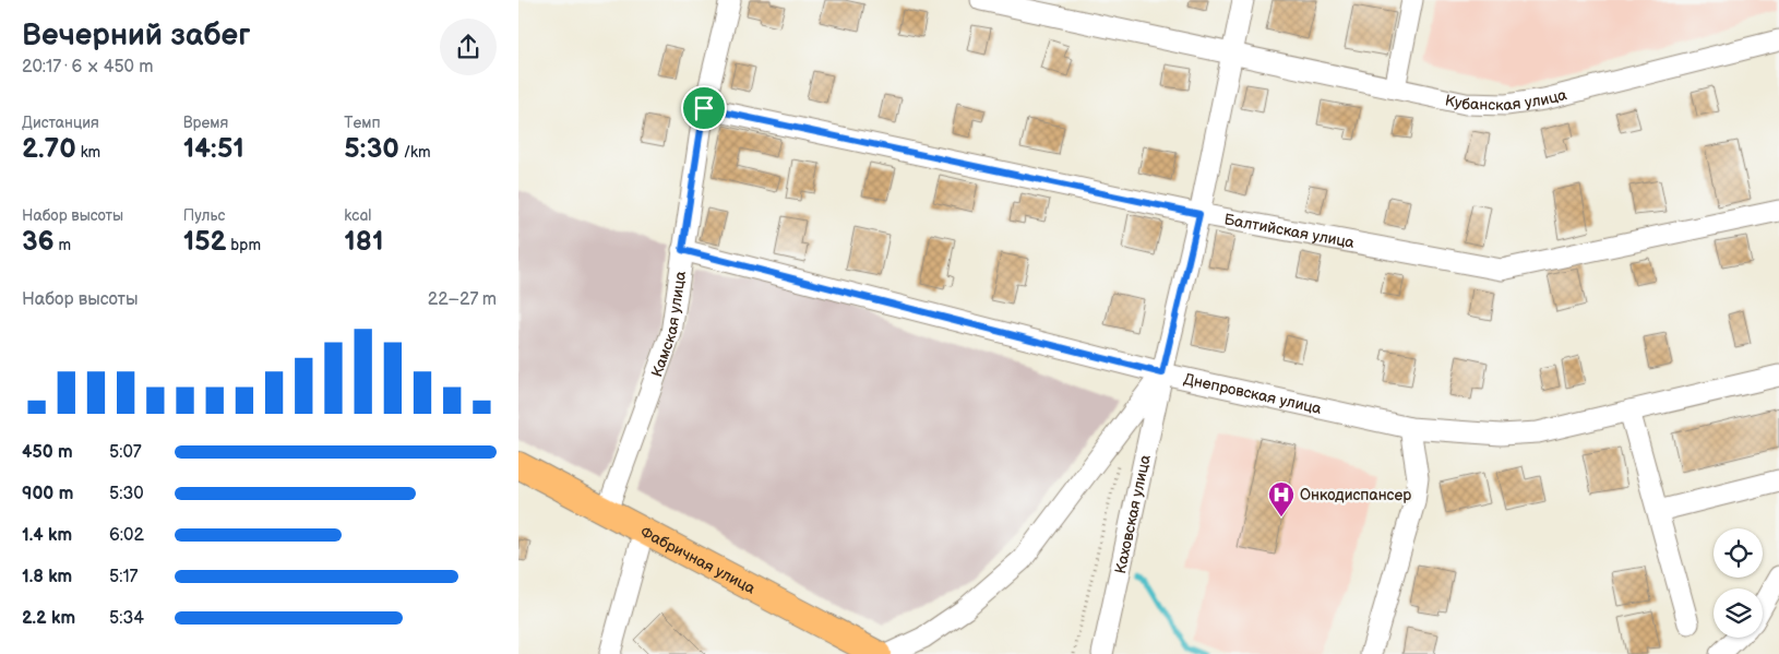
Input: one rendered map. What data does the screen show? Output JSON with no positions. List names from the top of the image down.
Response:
{
  "streets": {
    "main road": ["Фабричная улица"],
    "street": [
      "Кубанская улица",
      "Балтийская улица",
      "Камская улица",
      "Днепровская улица",
      "Каховская улица"
    ]
  },
  "crossings": [
    ["Балтийская улица", "Камская улица"],
    ["Камская улица", "Днепровская улица"],
    ["Камская улица", "Фабричная улица"],
    ["Днепровская улица", "Каховская улица"]
  ],
  "places": {
    "hospital": ["Онкодиспансер"]
  },
  "page": {
    "heading": ["Вечерний забег", "20:17 · 6 × 450 m"],
    "stats": [
      ["Дистанция", "2.70 km"],
      ["Время", "14:51"],
      ["Темп", "5:30 /km"],
      ["Набор высоты", "36 m"],
      ["Пульс", "152 bpm"],
      ["kcal", "181"]
    ],
    "chart": ["Набор высоты", "22–27 m"],
    "list": [
      {
        "name": "450 m",
        "note": "5:07"
      },
      {
        "name": "900 m",
        "note": "5:30"
      },
      {
        "name": "1.4 km",
        "note": "6:02"
      },
      {
        "name": "1.8 km",
        "note": "5:17"
      },
      {
        "name": "2.2 km",
        "note": "5:34"
      }
    ]
  }
}
